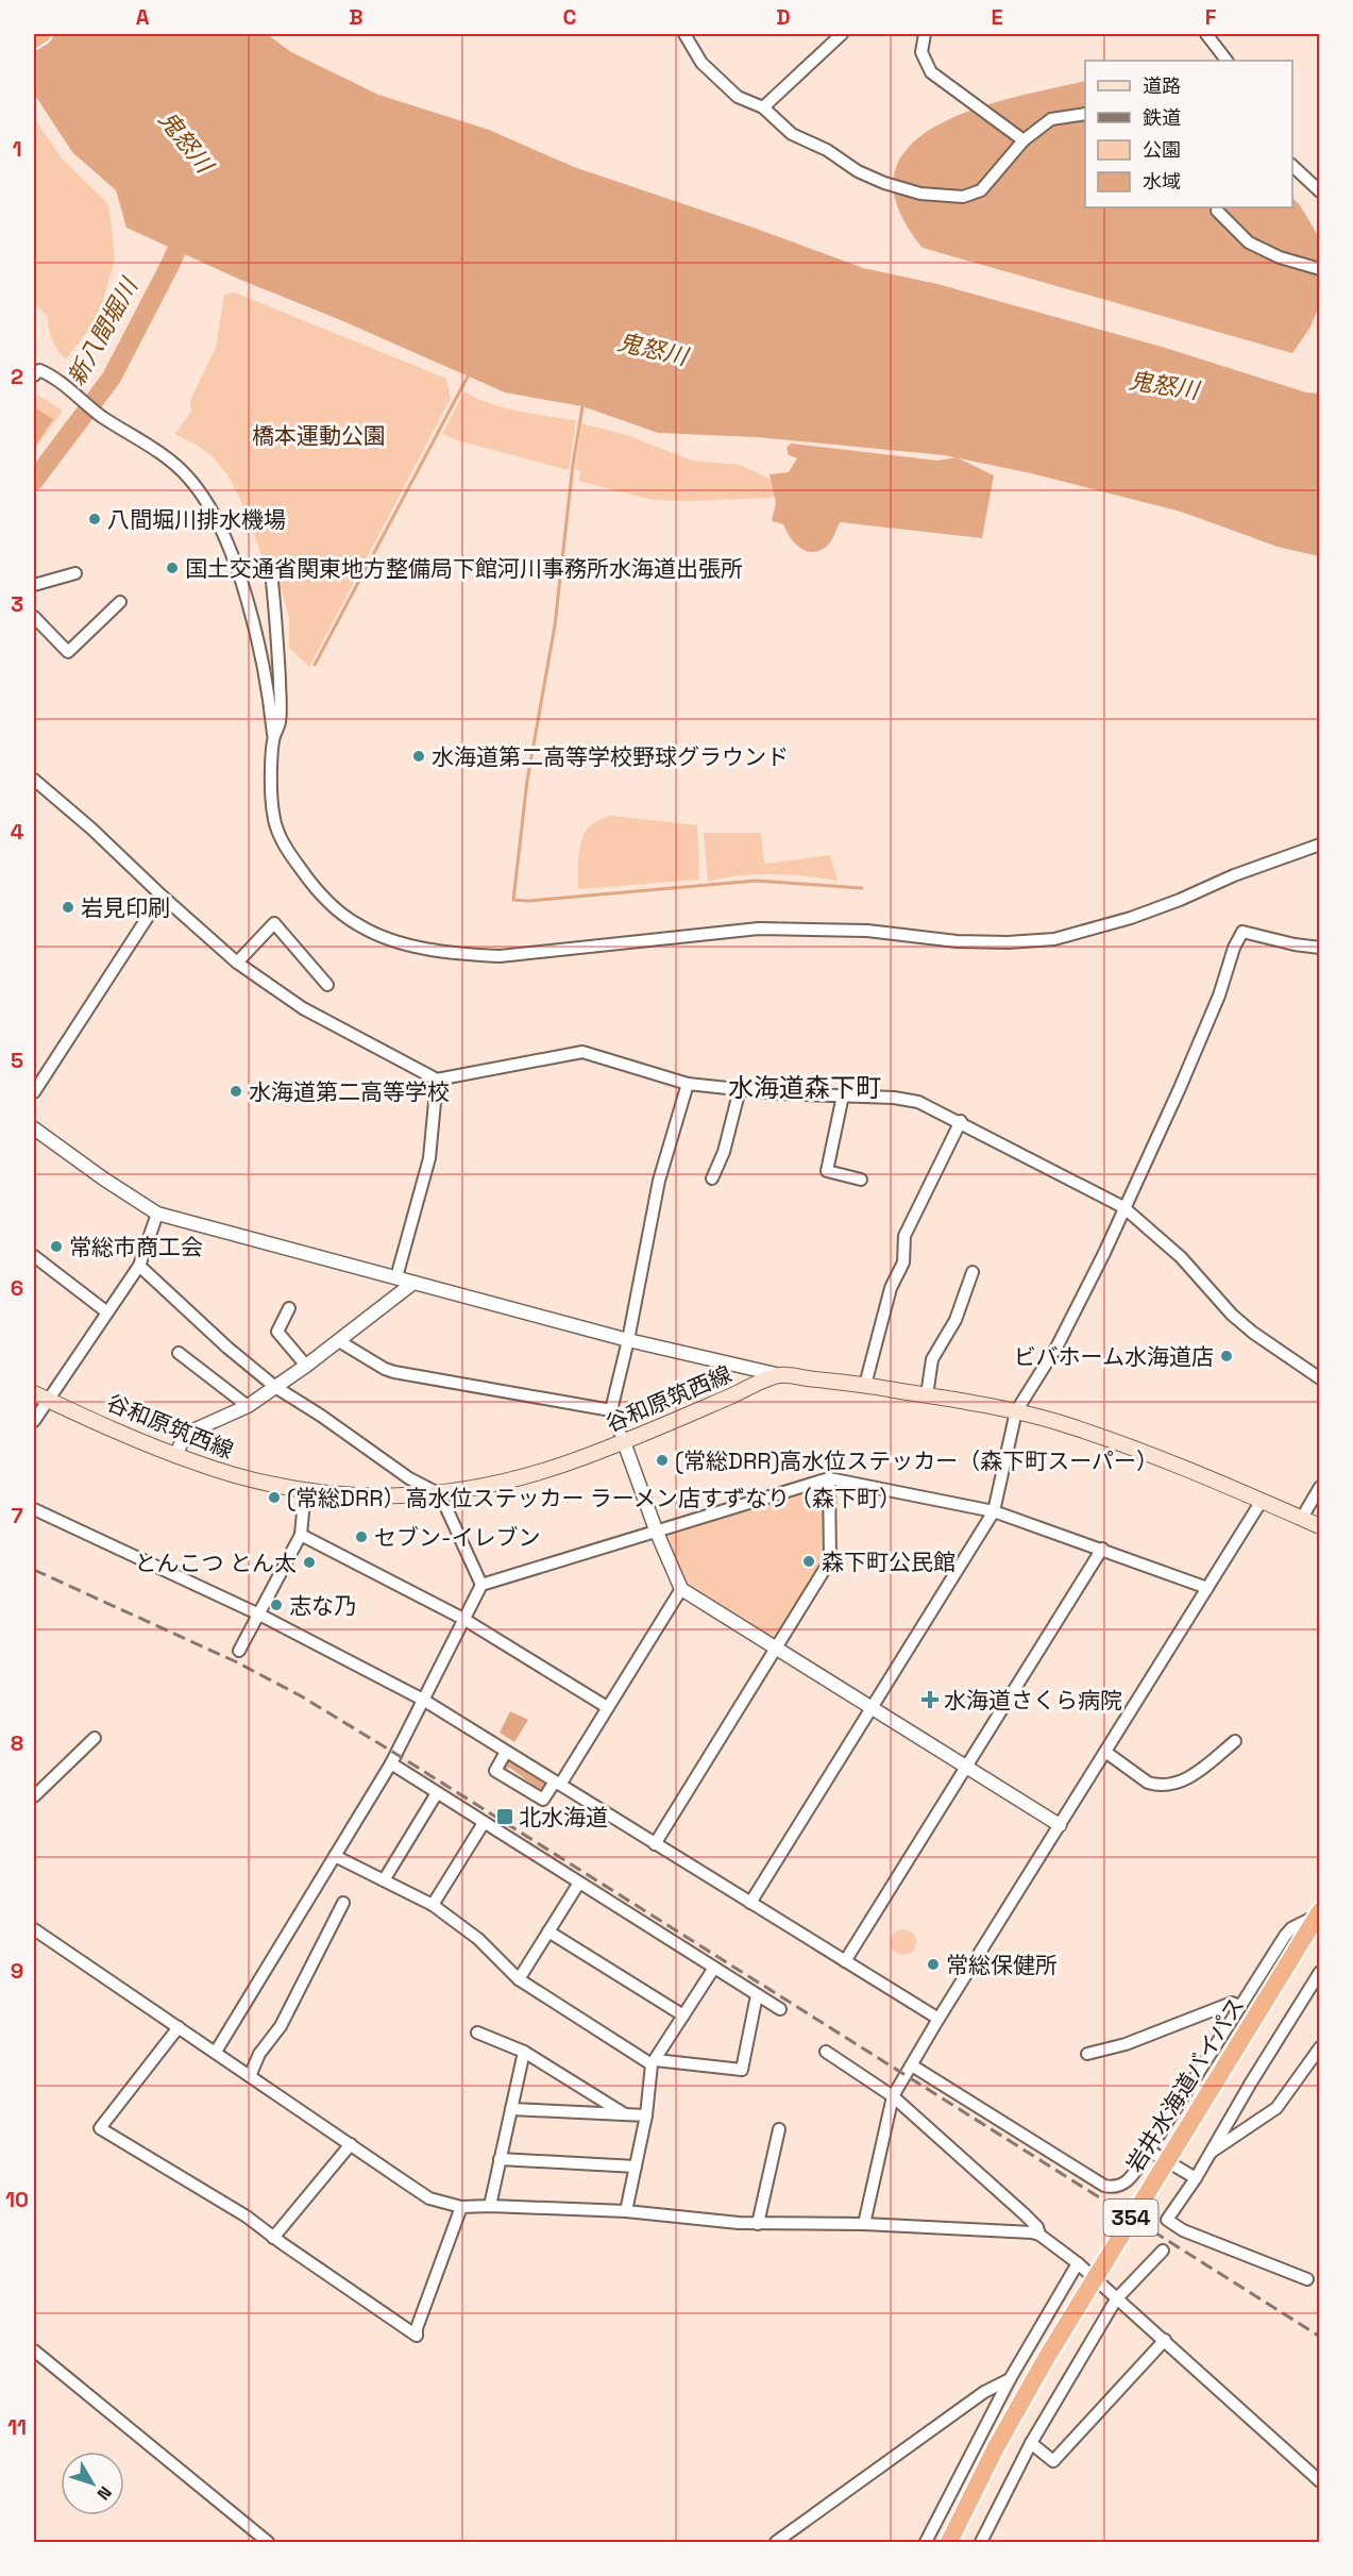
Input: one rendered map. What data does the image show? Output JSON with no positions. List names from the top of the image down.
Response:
{
  "streets": {
    "highway": ["岩井水海道バイパス", "354"],
    "main road": ["谷和原筑西線"]
  },
  "districts": ["水海道森下町"],
  "water": ["鬼怒川", "新八間堀川"],
  "parks": ["橋本運動公園"],
  "places": {
    "other": [
      "八間堀川排水機場",
      "国土交通省関東地方整備局下館河川事務所水海道出張所",
      "水海道第二高等学校野球グラウンド",
      "岩見印刷",
      "水海道第二高等学校",
      "常総市商工会",
      "ビバホーム水海道店",
      "(常総DRR)高水位ステッカー（森下町スーパー）",
      "(常総DRR）高水位ステッカー ラーメン店すずなり（森下町）",
      "セブン-イレブン",
      "森下町公民館",
      "とんこつ とん太",
      "志な乃",
      "常総保健所"
    ],
    "health": ["水海道さくら病院"],
    "transit": ["北水海道"]
  },
  "legend": [
    "道路",
    "鉄道",
    "公園",
    "水域"
  ],
  "north": "bottom right",
  "grid": {
    "columns": [
      "A",
      "B",
      "C",
      "D",
      "E",
      "F"
    ],
    "rows": [
      "1",
      "2",
      "3",
      "4",
      "5",
      "6",
      "7",
      "8",
      "9",
      "10",
      "11"
    ]
  }
}
